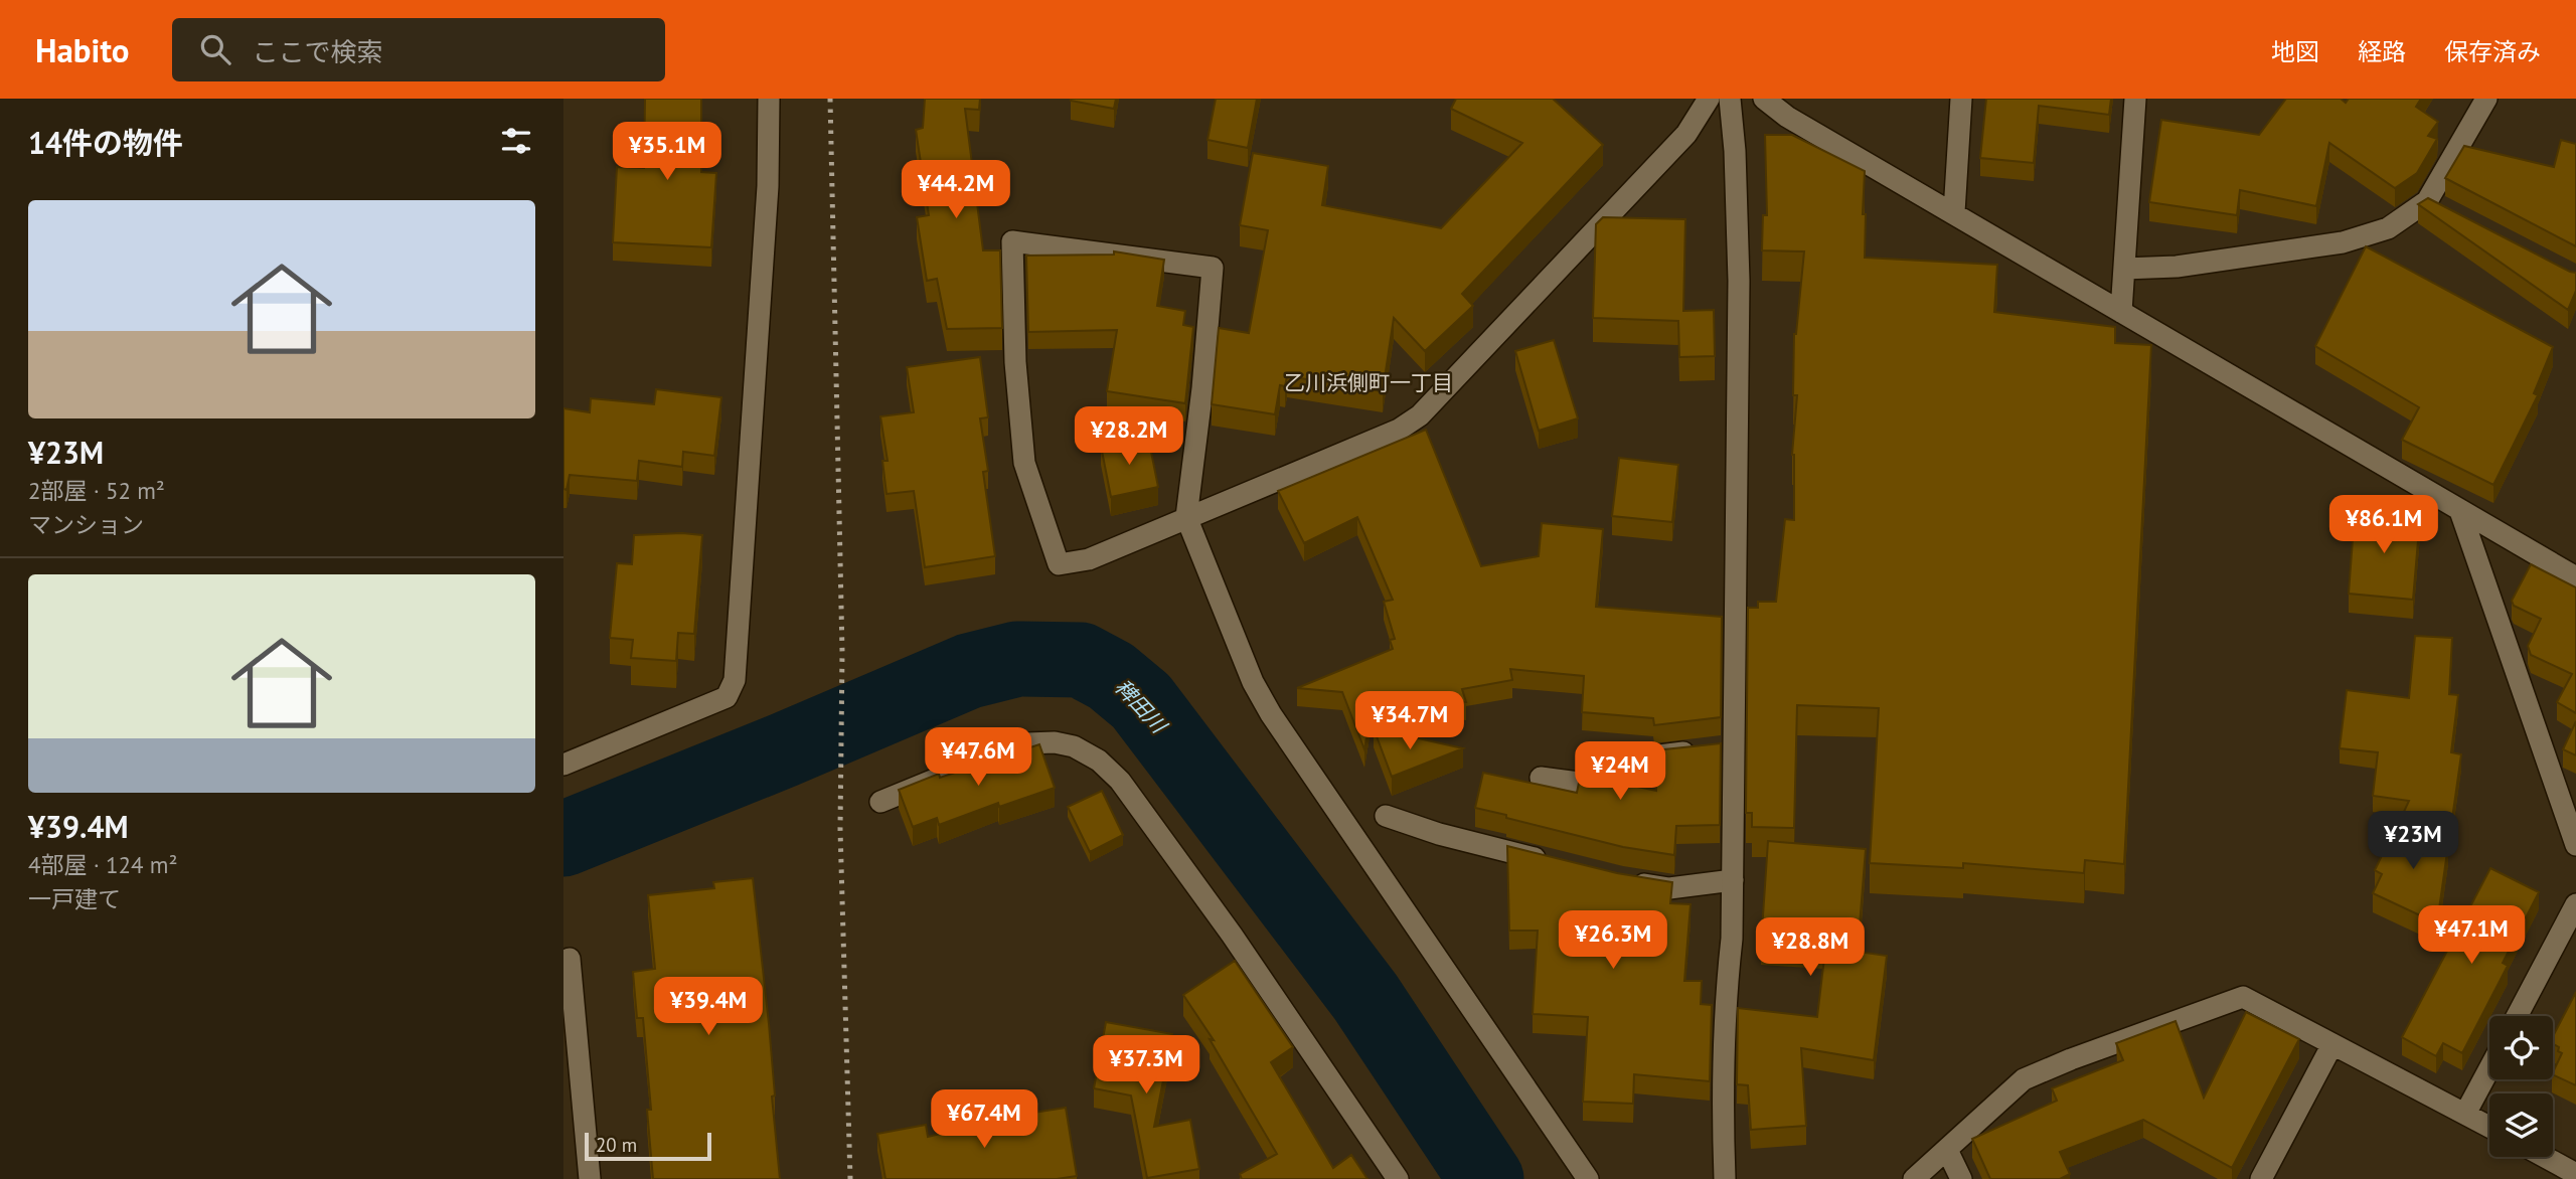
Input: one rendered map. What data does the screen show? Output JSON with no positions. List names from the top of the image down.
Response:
{
  "districts": ["乙川浜側町一丁目"],
  "water": ["稗田川"],
  "scale_bar": "20 m",
  "page": {
    "header": "Habito",
    "search": "ここで検索",
    "nav": ["地図", "経路", "保存済み"],
    "heading": "14件の物件",
    "price": [
      "¥35.1M",
      "¥44.2M",
      "¥28.2M",
      "¥86.1M",
      "¥34.7M",
      "¥47.6M",
      "¥24M",
      "¥23M",
      "¥47.1M",
      "¥26.3M",
      "¥28.8M",
      "¥39.4M",
      "¥37.3M",
      "¥67.4M"
    ],
    "list": [
      {
        "name": "¥23M",
        "note": "2部屋 · 52 m² · マンション"
      },
      {
        "name": "¥39.4M",
        "note": "4部屋 · 124 m² · 一戸建て"
      }
    ],
    "scale": "20 m"
  }
}
